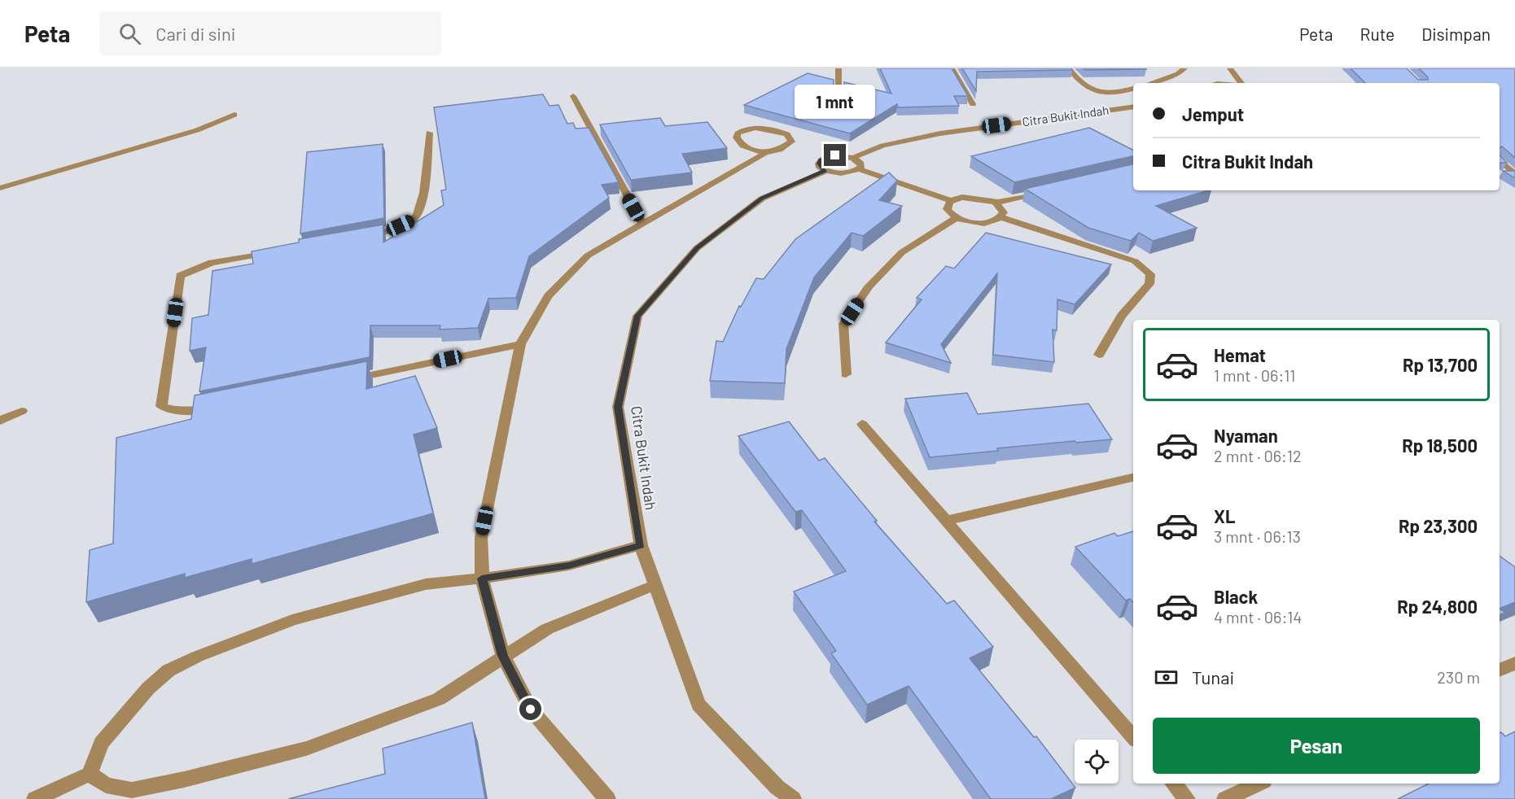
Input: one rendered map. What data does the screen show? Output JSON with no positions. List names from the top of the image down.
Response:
{
  "streets": {
    "street": ["Citra Bukit Indah"]
  },
  "page": {
    "header": "Peta",
    "search": "Cari di sini",
    "nav": ["Peta", "Rute", "Disimpan"],
    "banner": ["Jemput", "Citra Bukit Indah"],
    "bubble": "1 mnt",
    "list": [
      {
        "name": "Hemat",
        "note": "1 mnt · 06:11",
        "value": "Rp 13,700"
      },
      {
        "name": "Nyaman",
        "note": "2 mnt · 06:12",
        "value": "Rp 18,500"
      },
      {
        "name": "XL",
        "note": "3 mnt · 06:13",
        "value": "Rp 23,300"
      },
      {
        "name": "Black",
        "note": "4 mnt · 06:14",
        "value": "Rp 24,800"
      }
    ],
    "pay": ["Tunai", "230 m"],
    "buttons": "Pesan"
  }
}
